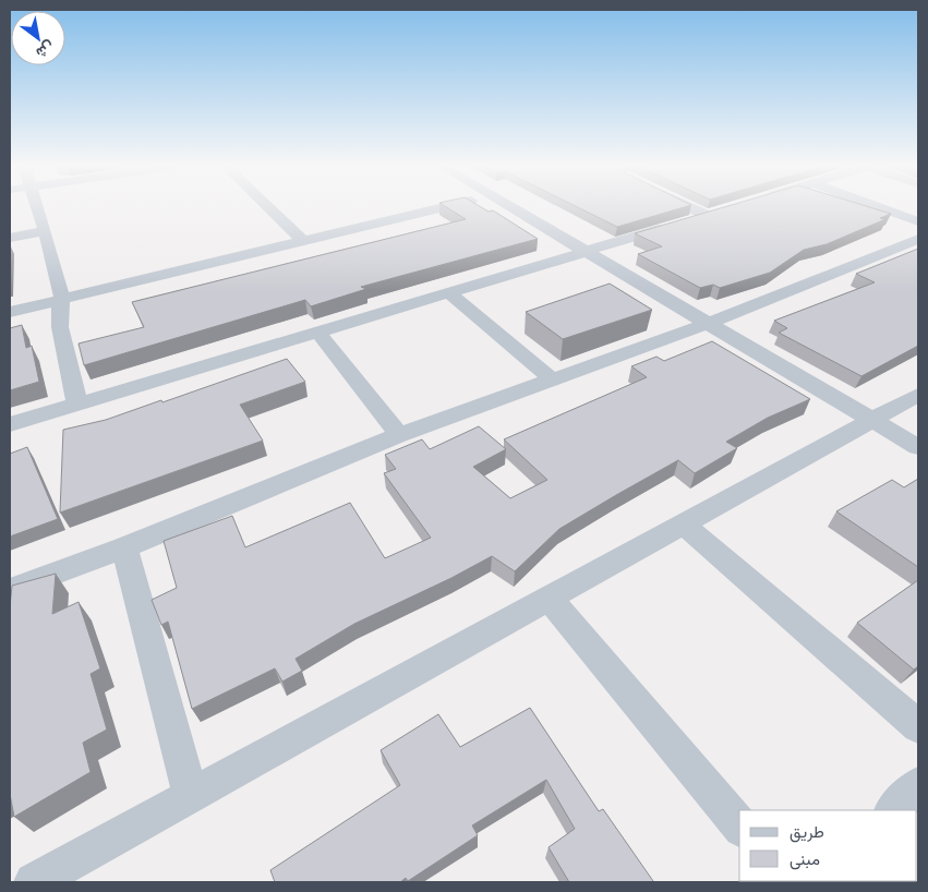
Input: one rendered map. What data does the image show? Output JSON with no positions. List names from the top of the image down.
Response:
{
  "legend": ["طريق", "مبنى"],
  "north": "bottom right"
}
